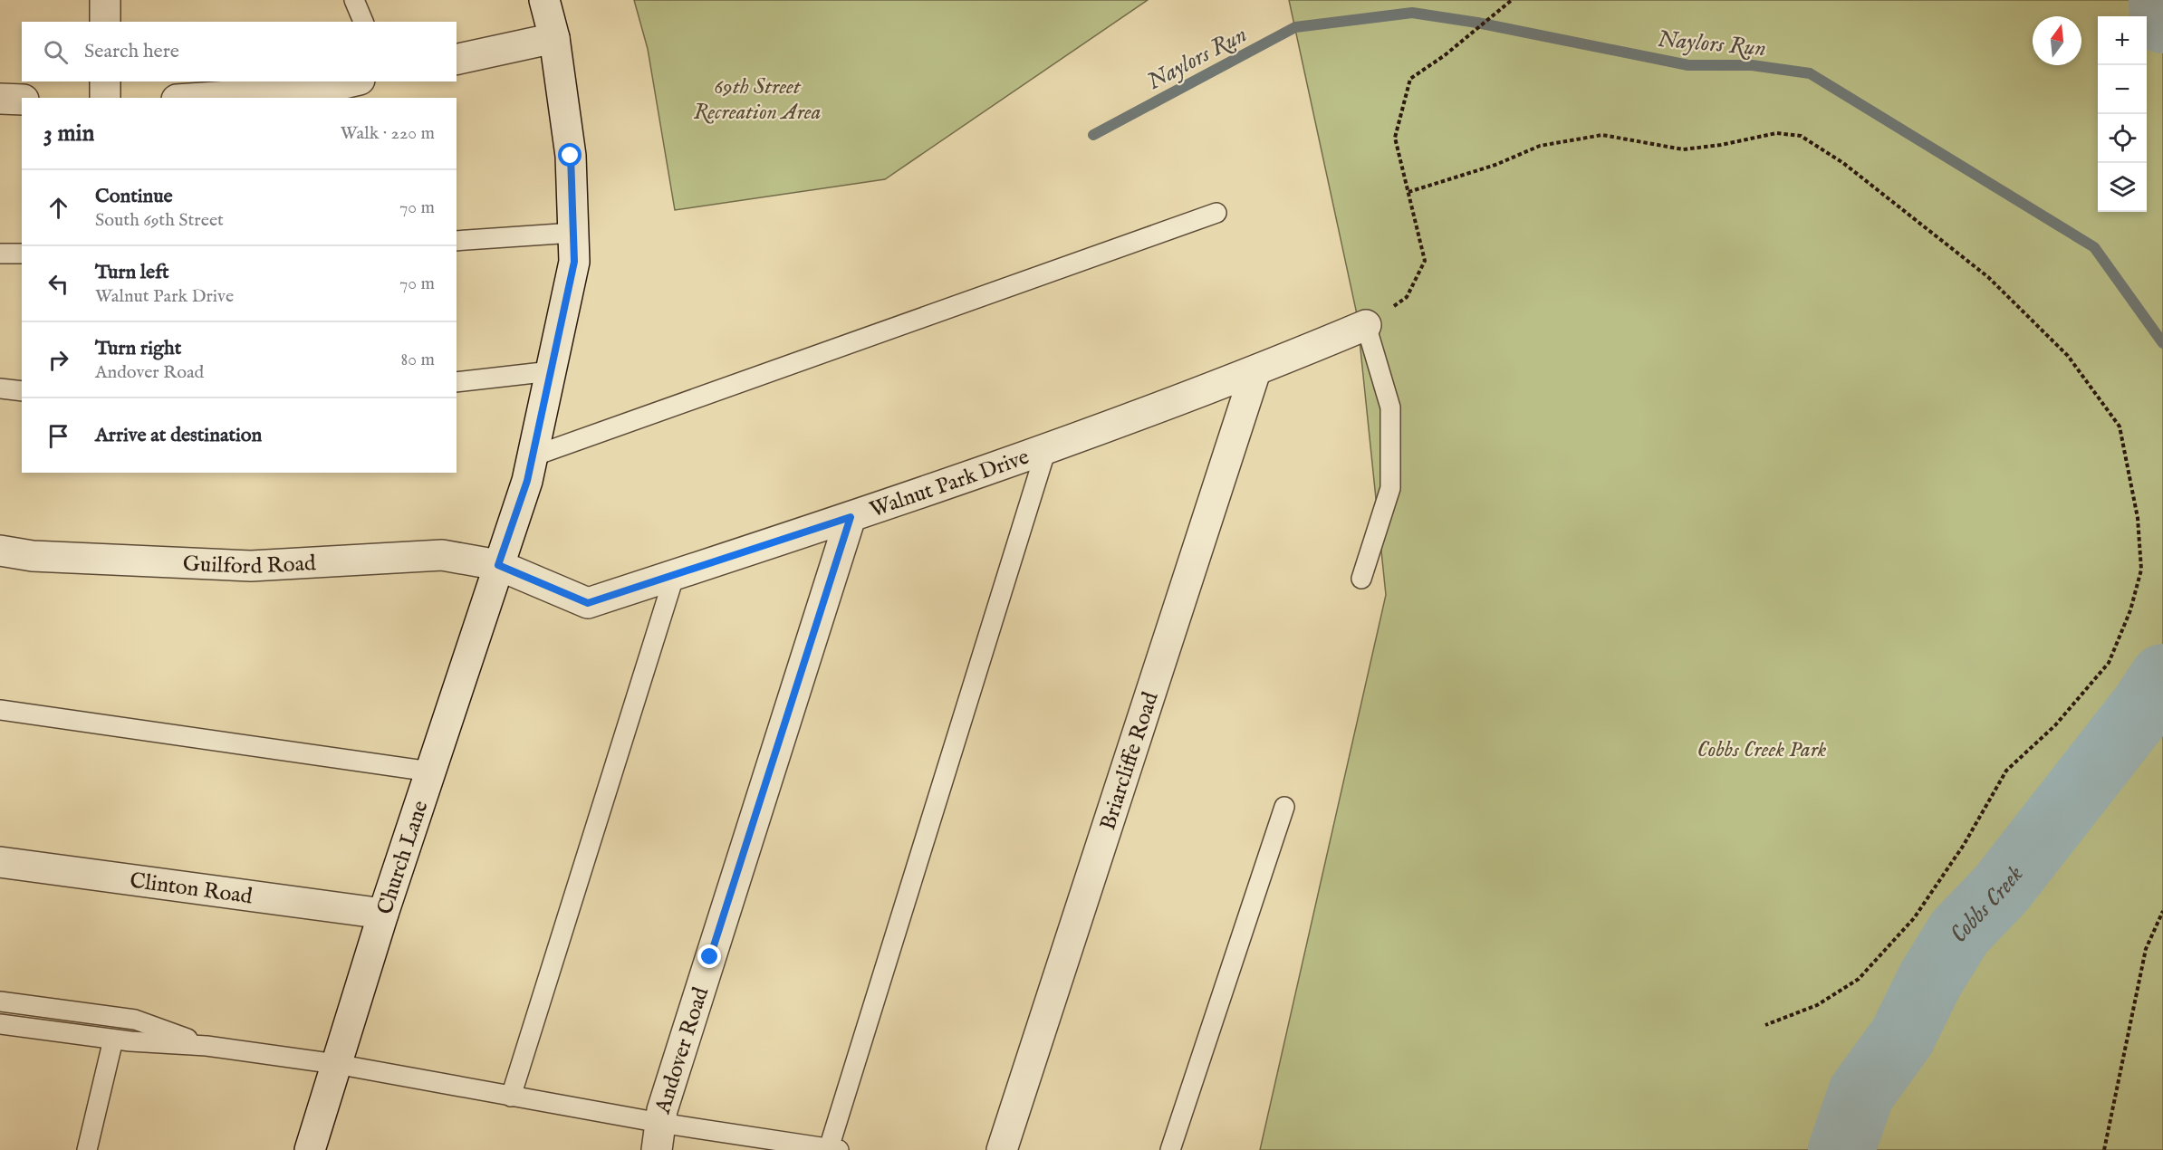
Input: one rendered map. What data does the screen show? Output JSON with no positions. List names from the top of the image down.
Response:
{
  "streets": {
    "street": [
      "Walnut Park Drive",
      "Guilford Road",
      "Briarcliffe Road",
      "Church Lane",
      "Clinton Road",
      "Andover Road"
    ]
  },
  "crossings": [
    ["Walnut Park Drive", "Guilford Road"],
    ["Walnut Park Drive", "Briarcliffe Road"],
    ["Walnut Park Drive", "Church Lane"],
    ["Walnut Park Drive", "Andover Road"],
    ["Guilford Road", "Church Lane"],
    ["Church Lane", "Clinton Road"]
  ],
  "water": ["Naylors Run", "Cobbs Creek"],
  "parks": ["69th Street Recreation Area", "Cobbs Creek Park"],
  "north": "top",
  "page": {
    "map_buttons": ["+", "−"],
    "search": "Search here",
    "heading": ["3 min", "Walk · 220 m"],
    "list": [
      ["Continue", "South 69th Street", "70 m"],
      ["Turn left", "Walnut Park Drive", "70 m"],
      ["Turn right", "Andover Road", "80 m"],
      "Arrive at destination"
    ]
  }
}
